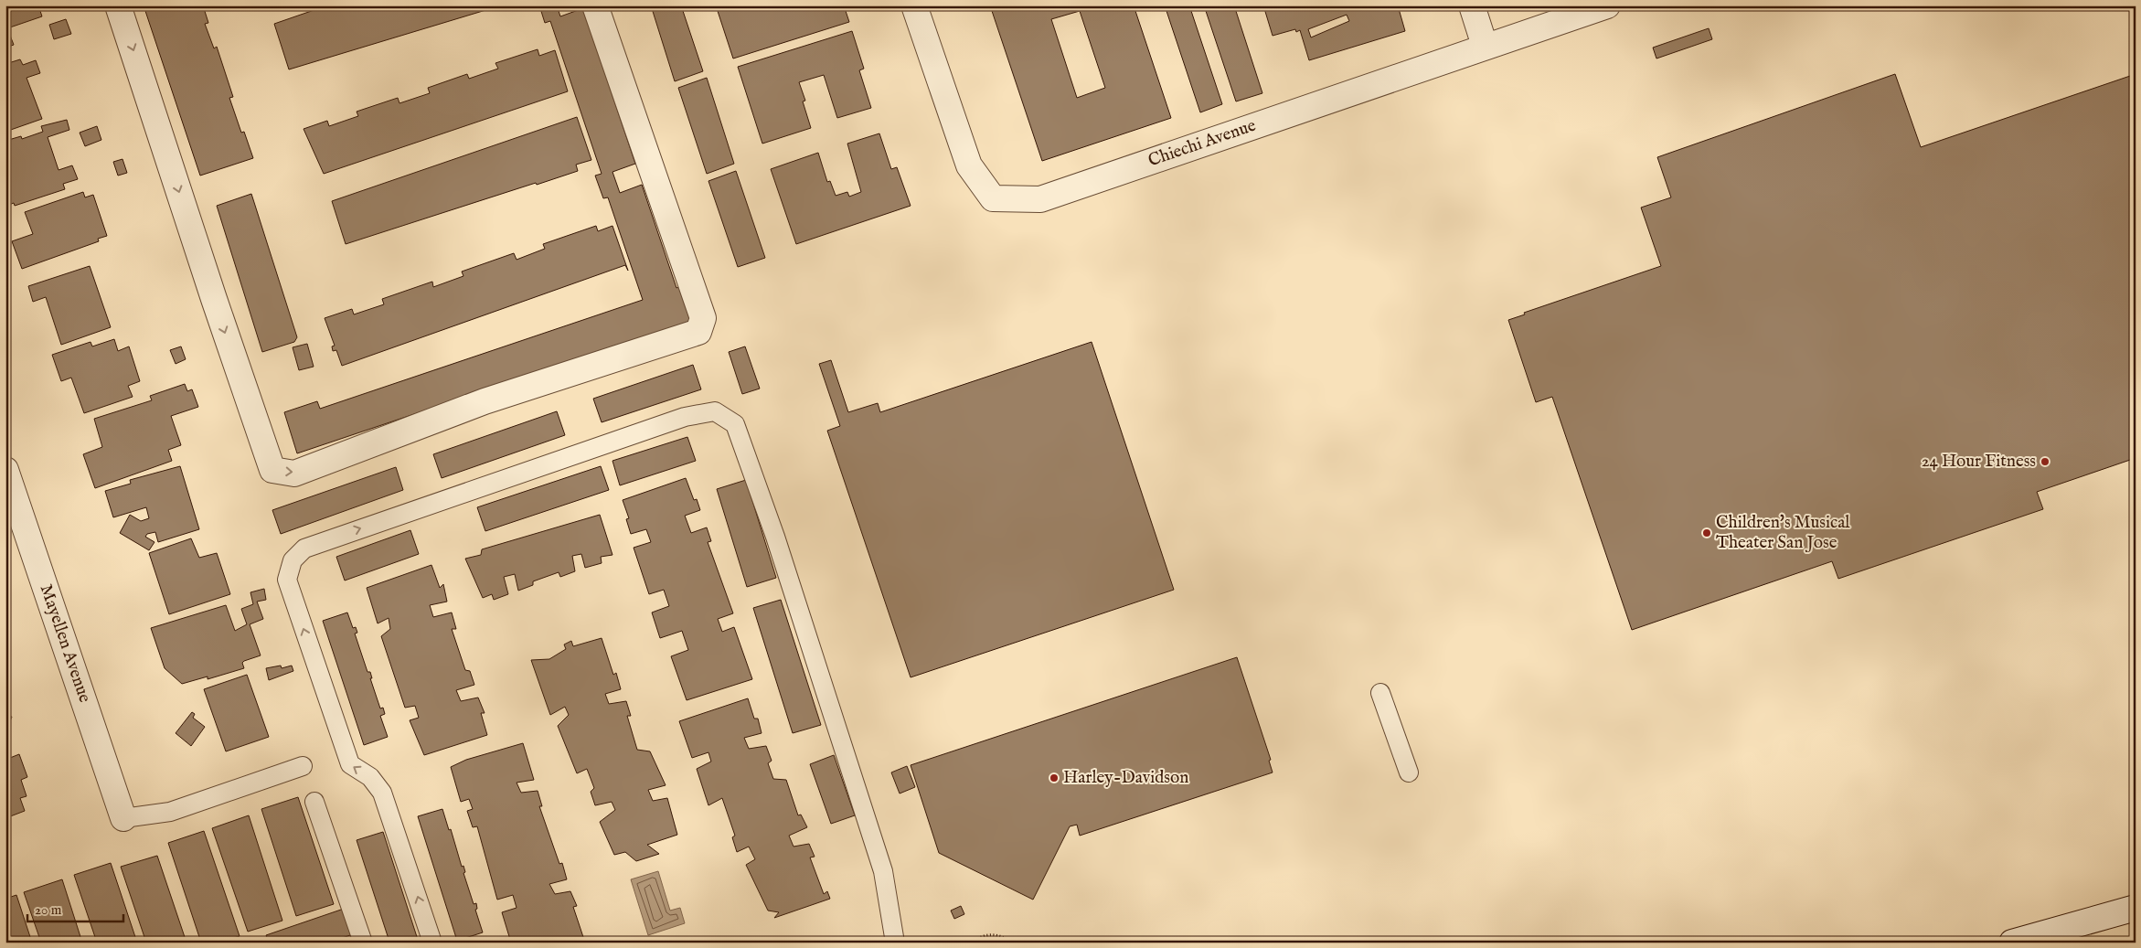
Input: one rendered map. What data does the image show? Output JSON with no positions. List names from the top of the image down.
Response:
{
  "streets": {
    "street": ["Chiechi Avenue", "Mayellen Avenue"]
  },
  "places": ["24 Hour Fitness", "Children's Musical Theater San Jose", "Harley-Davidson"],
  "scale_bar": "20 m"
}
